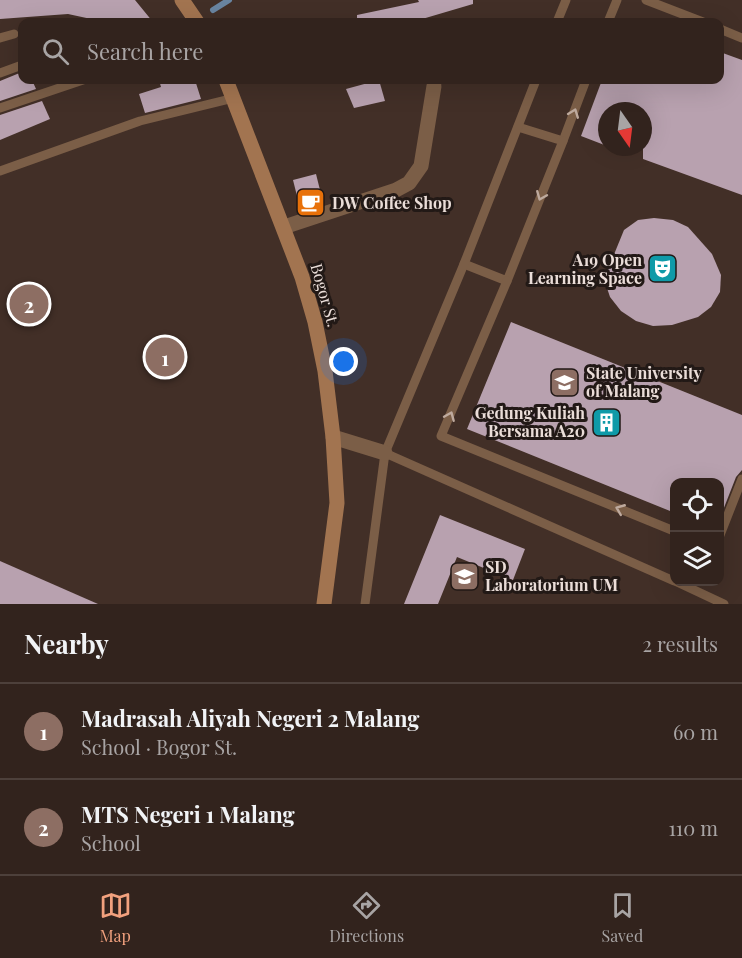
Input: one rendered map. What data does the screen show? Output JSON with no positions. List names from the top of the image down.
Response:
{
  "streets": {
    "main road": ["Bogor St."]
  },
  "places": {
    "cafe": ["DW Coffee Shop"],
    "theatre": ["A19 Open Learning Space"],
    "school or university": ["State University of Malang", "SD Laboratorium UM"],
    "building": ["Gedung Kuliah Bersama A20"]
  },
  "north": "bottom",
  "page": {
    "search": "Search here",
    "pins": ["2", "1"],
    "heading": ["Nearby", "2 results"],
    "list": [
      {
        "mark": "1",
        "name": "Madrasah Aliyah Negeri 2 Malang",
        "note": "School · Bogor St.",
        "value": "60 m"
      },
      {
        "mark": "2",
        "name": "MTS Negeri 1 Malang",
        "note": "School",
        "value": "110 m"
      }
    ],
    "nav": ["Map", "Directions", "Saved"]
  }
}
